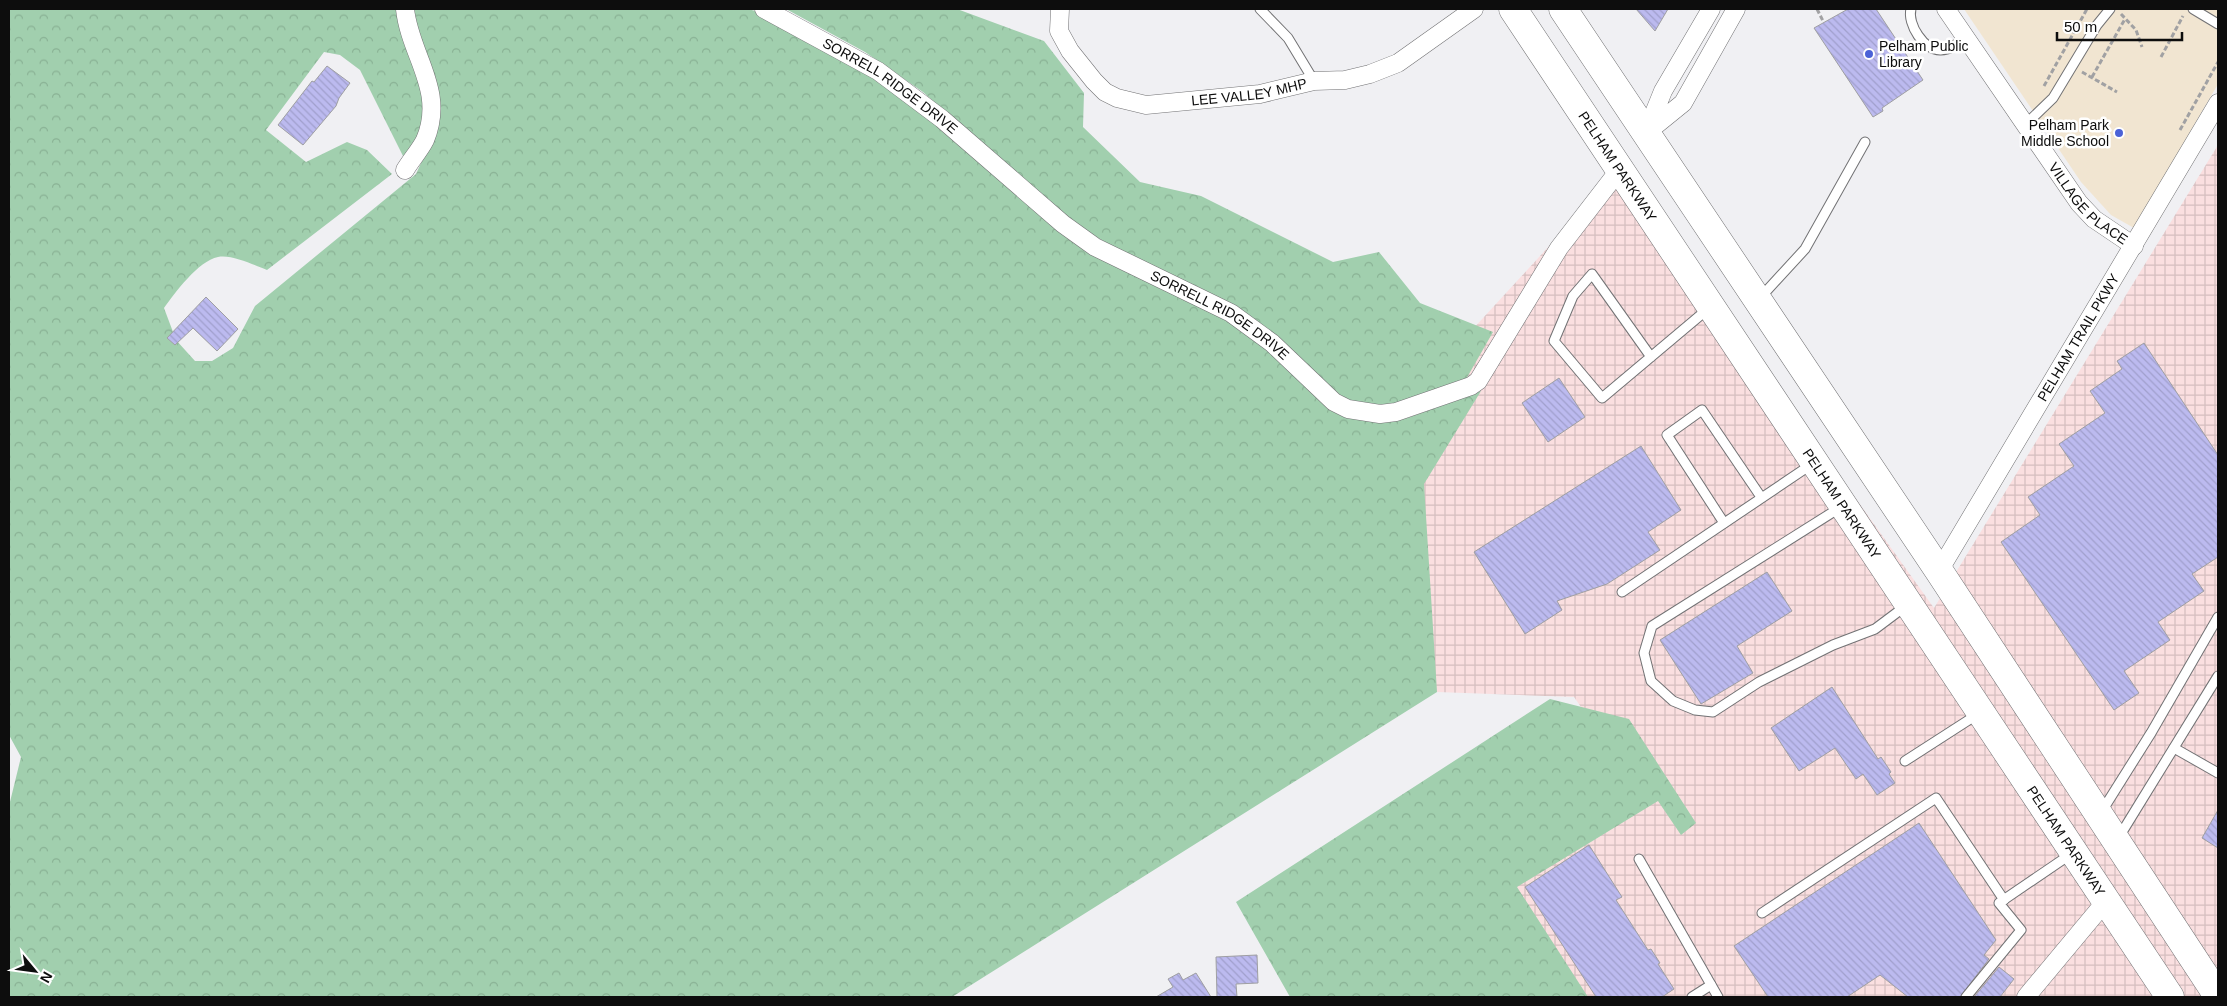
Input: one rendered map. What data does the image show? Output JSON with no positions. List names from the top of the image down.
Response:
{
  "streets": {
    "main road": ["PELHAM PARKWAY"],
    "street": [
      "SORRELL RIDGE DRIVE",
      "LEE VALLEY MHP",
      "VILLAGE PLACE",
      "PELHAM TRAIL PKWY"
    ]
  },
  "crossings": [
    ["SORRELL RIDGE DRIVE", "PELHAM PARKWAY"],
    ["VILLAGE PLACE", "PELHAM TRAIL PKWY"]
  ],
  "places": ["Pelham Public Library", "Pelham Park Middle School"],
  "scale_bar": "50 m",
  "north": "bottom right"
}
